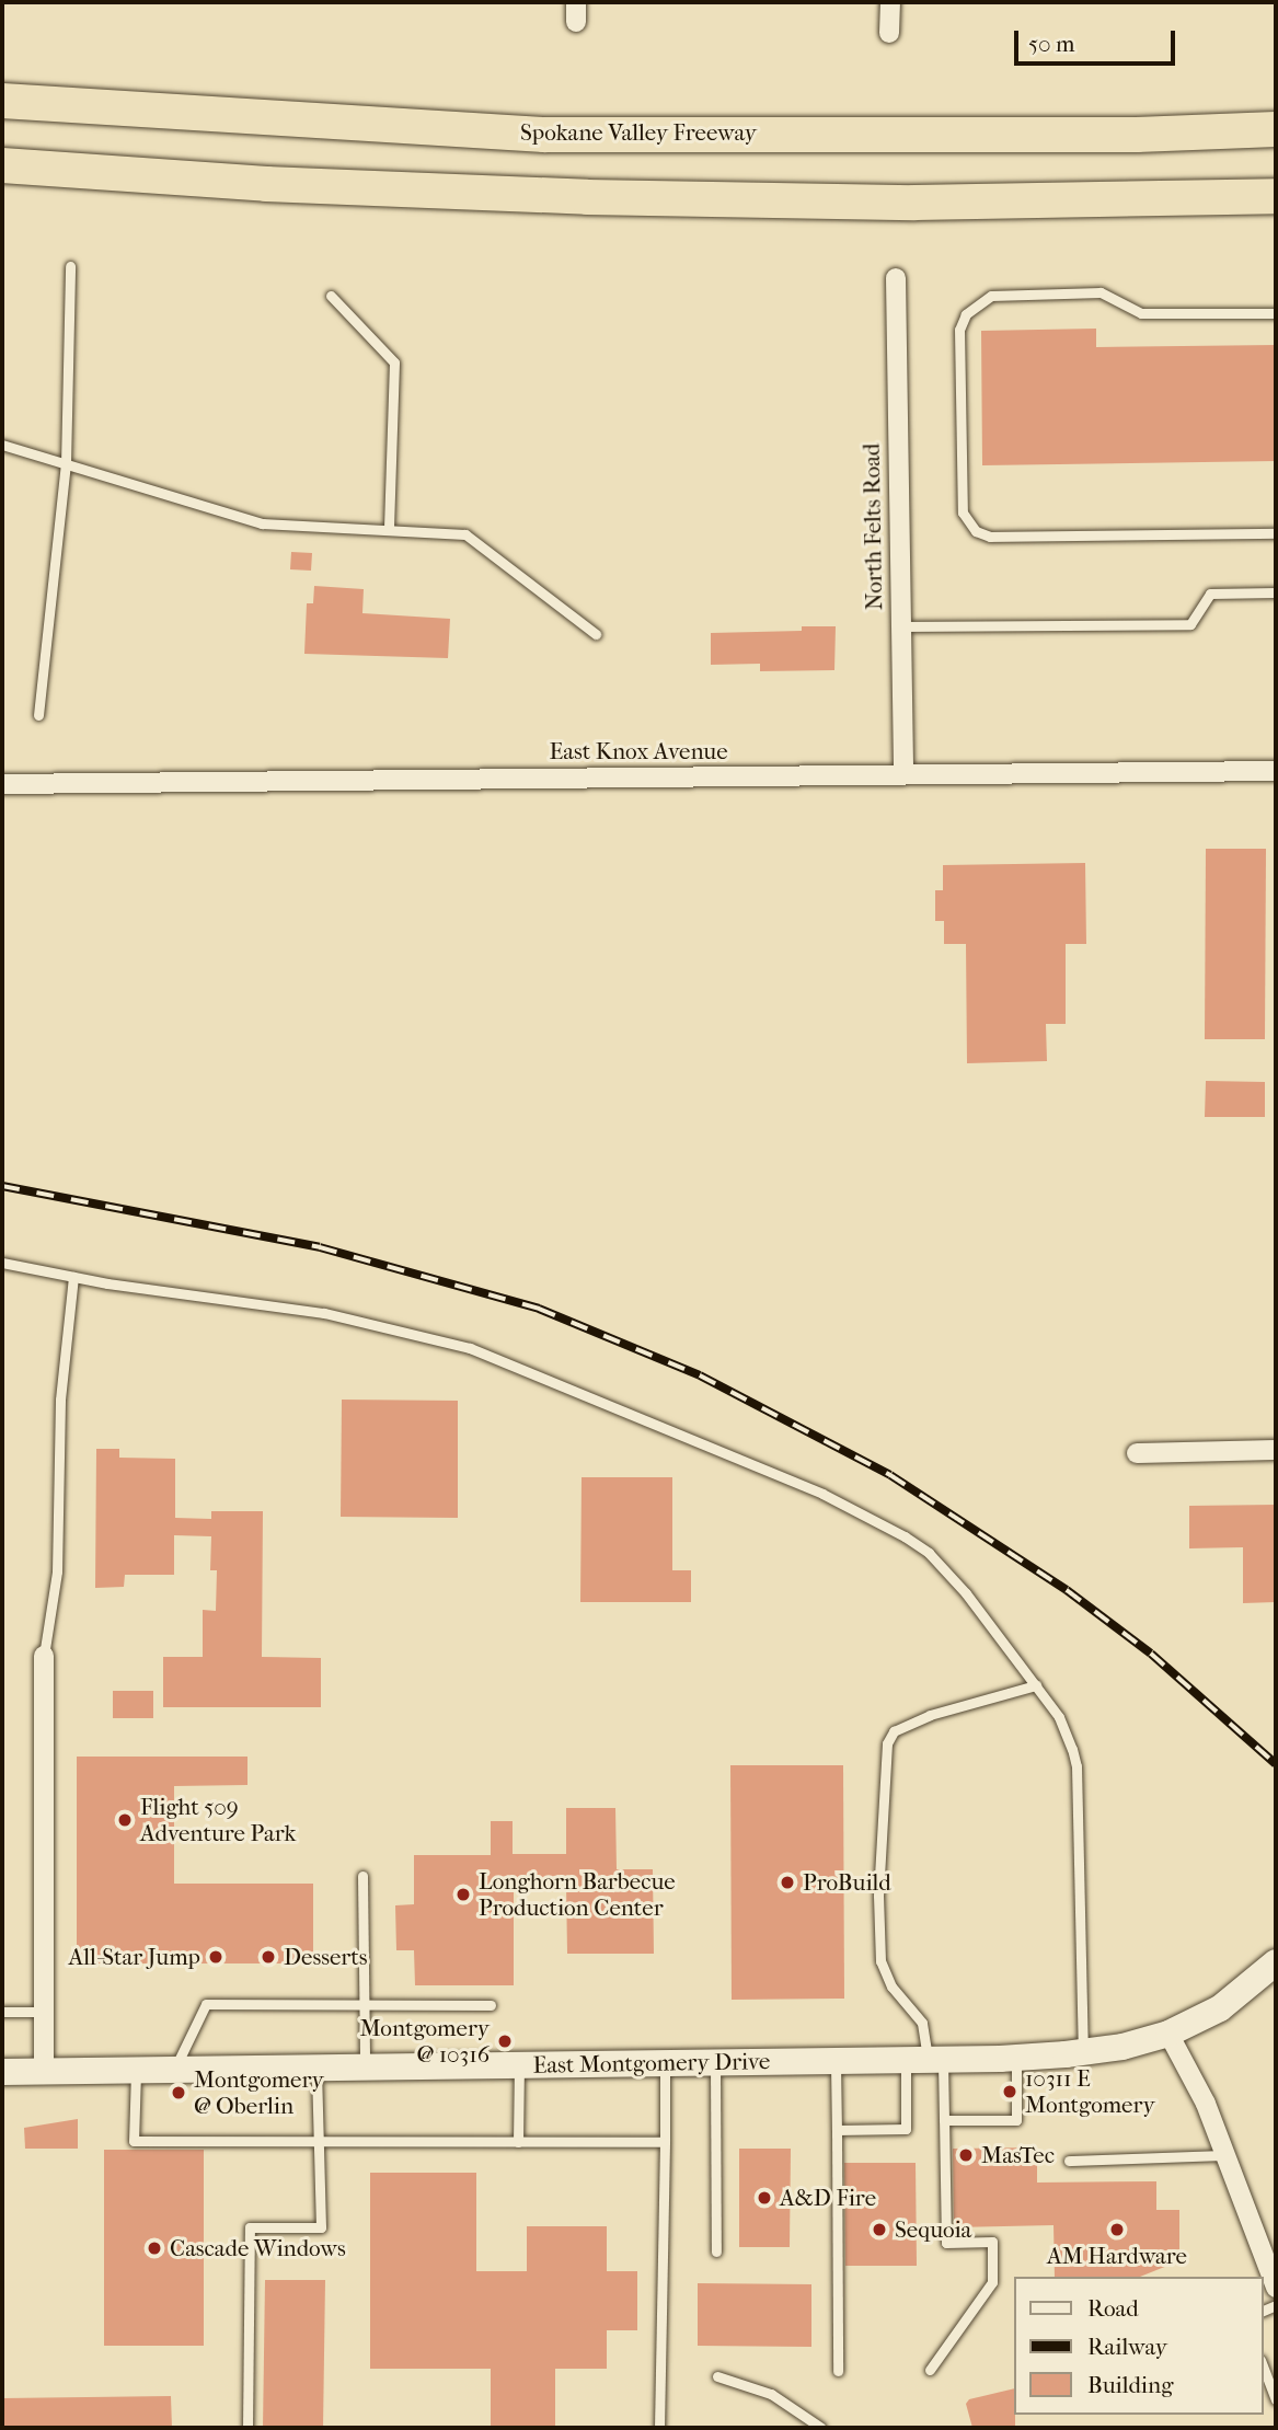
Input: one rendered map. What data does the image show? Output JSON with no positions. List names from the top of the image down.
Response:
{
  "streets": {
    "highway": ["Spokane Valley Freeway"],
    "main road": ["East Montgomery Drive"],
    "street": ["North Felts Road", "East Knox Avenue"]
  },
  "crossings": [
    ["North Felts Road", "East Knox Avenue"]
  ],
  "places": [
    "Flight 509 Adventure Park",
    "ProBuild",
    "Longhorn Barbecue Production Center",
    "All-Star Jump",
    "Desserts",
    "Montgomery @ 10316",
    "10311 E Montgomery",
    "Montgomery @ Oberlin",
    "MasTec",
    "A&D Fire",
    "Sequoia",
    "AM Hardware",
    "Cascade Windows"
  ],
  "legend": ["Road", "Railway", "Building"],
  "scale_bar": "50 m"
}
